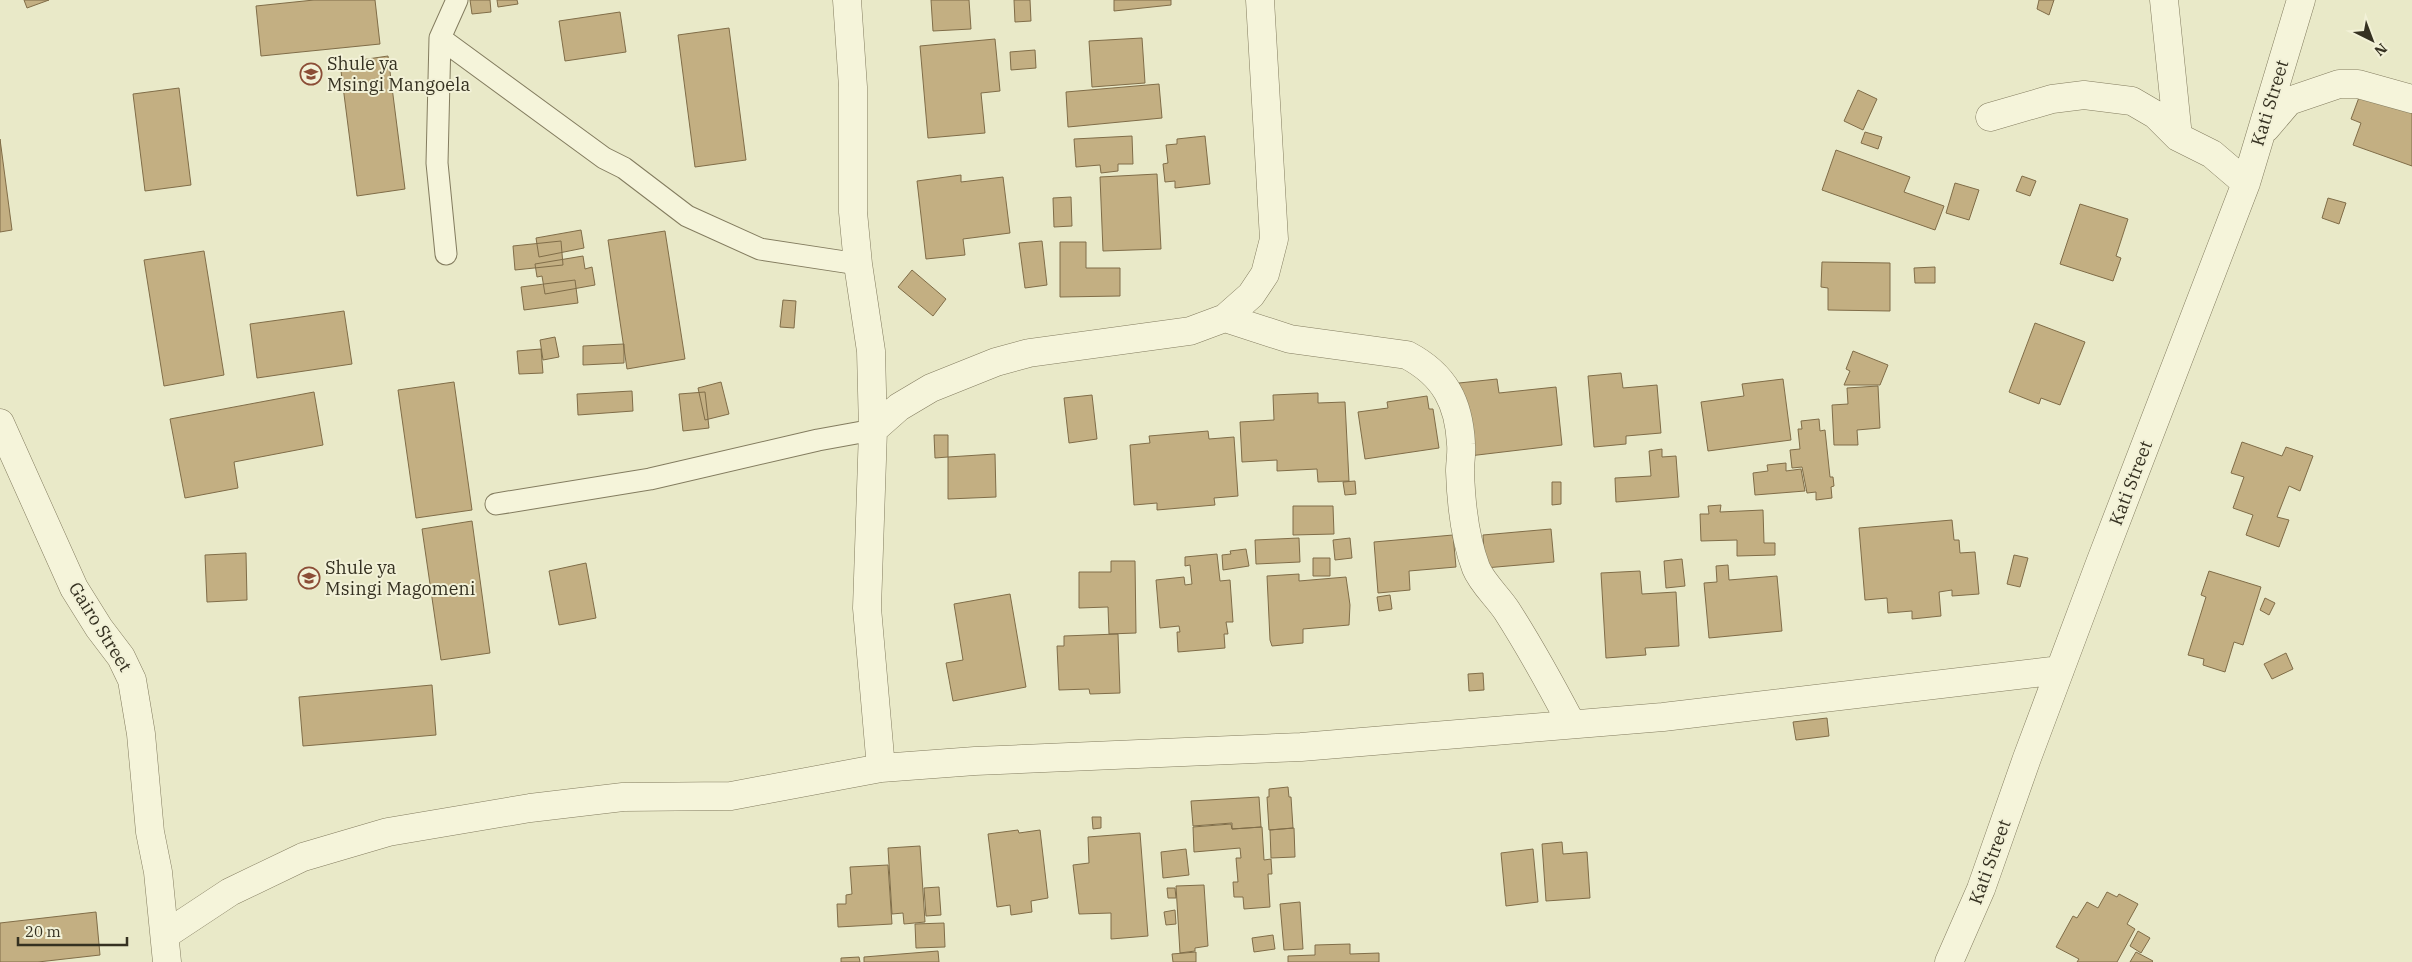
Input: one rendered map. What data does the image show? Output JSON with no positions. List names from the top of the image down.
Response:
{
  "streets": {
    "street": ["Kati Street", "Gairo Street"]
  },
  "places": {
    "school or university": ["Shule ya Msingi Mangoela", "Shule ya Msingi Magomeni"]
  },
  "scale_bar": "20 m",
  "north": "bottom right"
}
